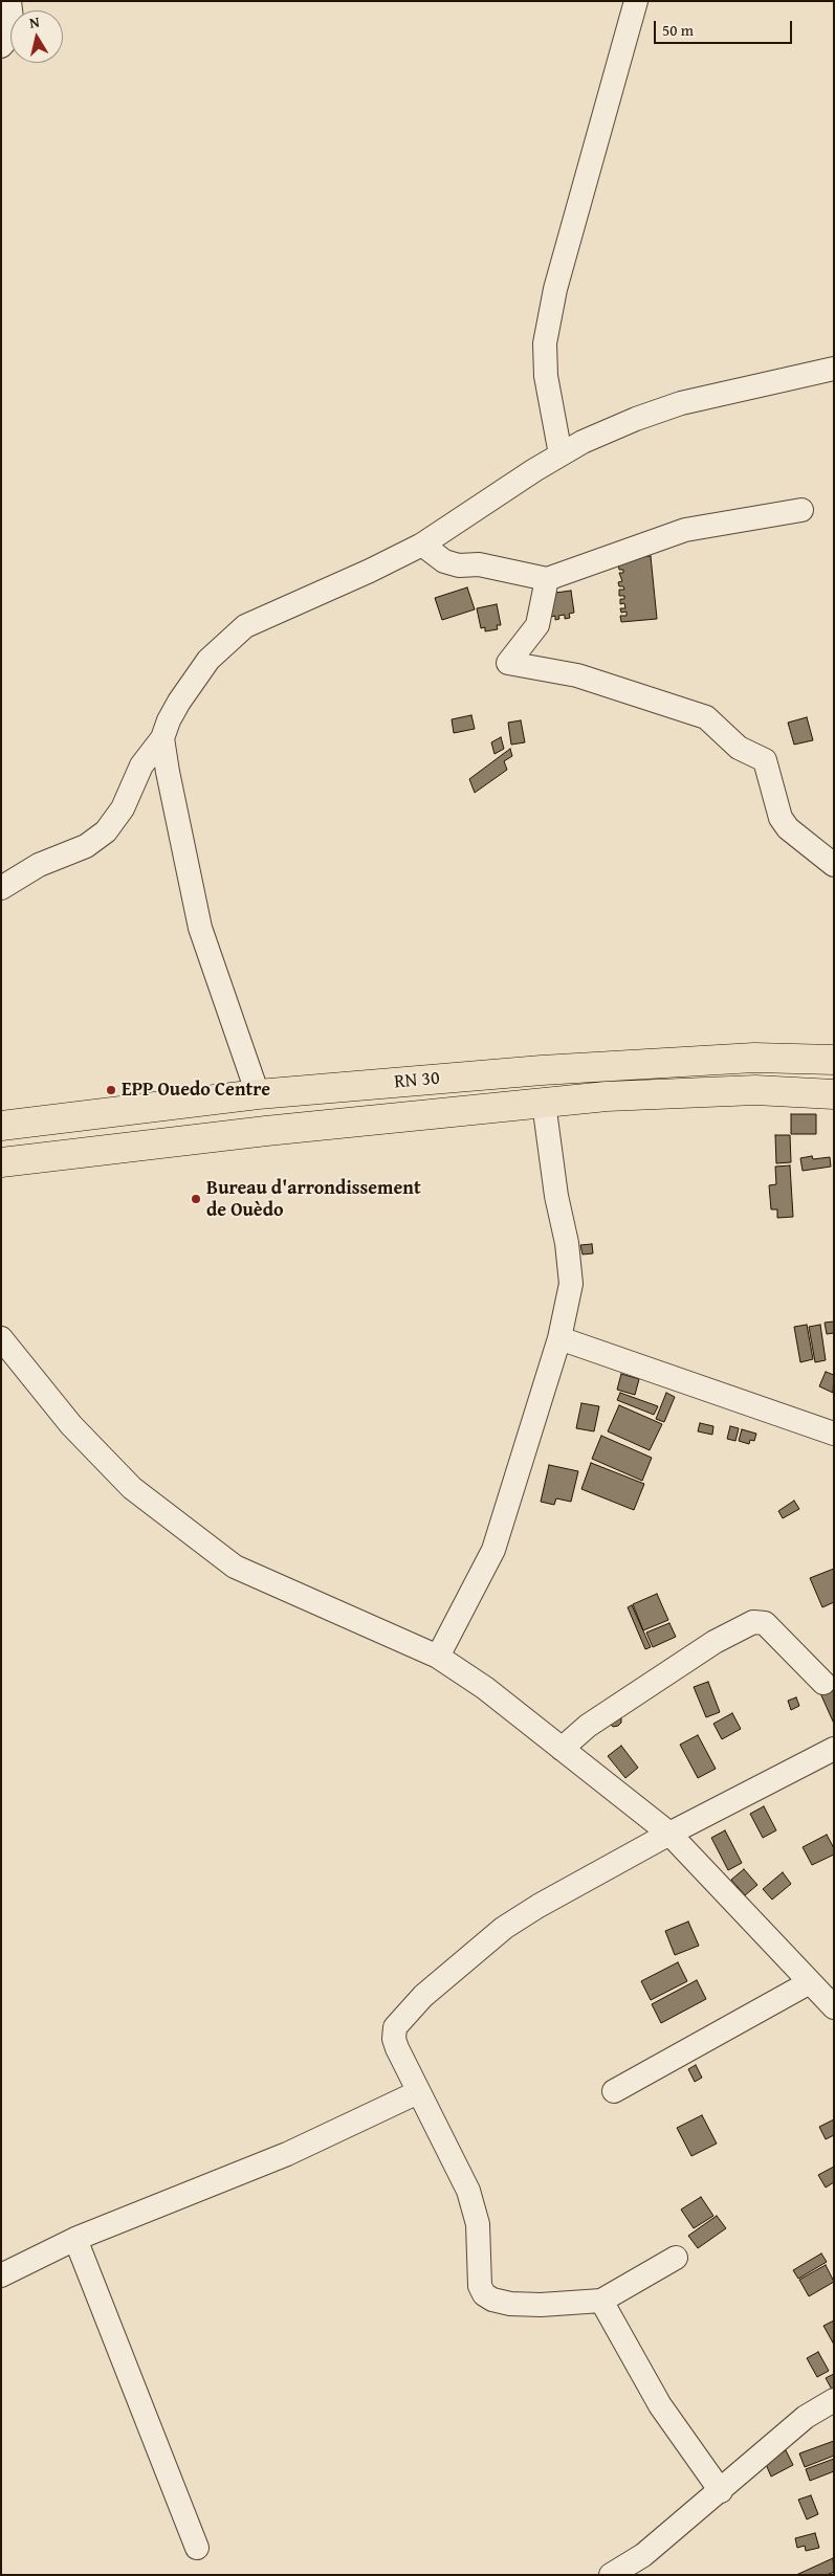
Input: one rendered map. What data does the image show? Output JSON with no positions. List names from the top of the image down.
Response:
{
  "streets": {
    "main road": ["RN 30"]
  },
  "places": ["EPP Ouedo Centre", "Bureau d'arrondissement de Ouèdo"],
  "scale_bar": "50 m",
  "north": "top"
}
